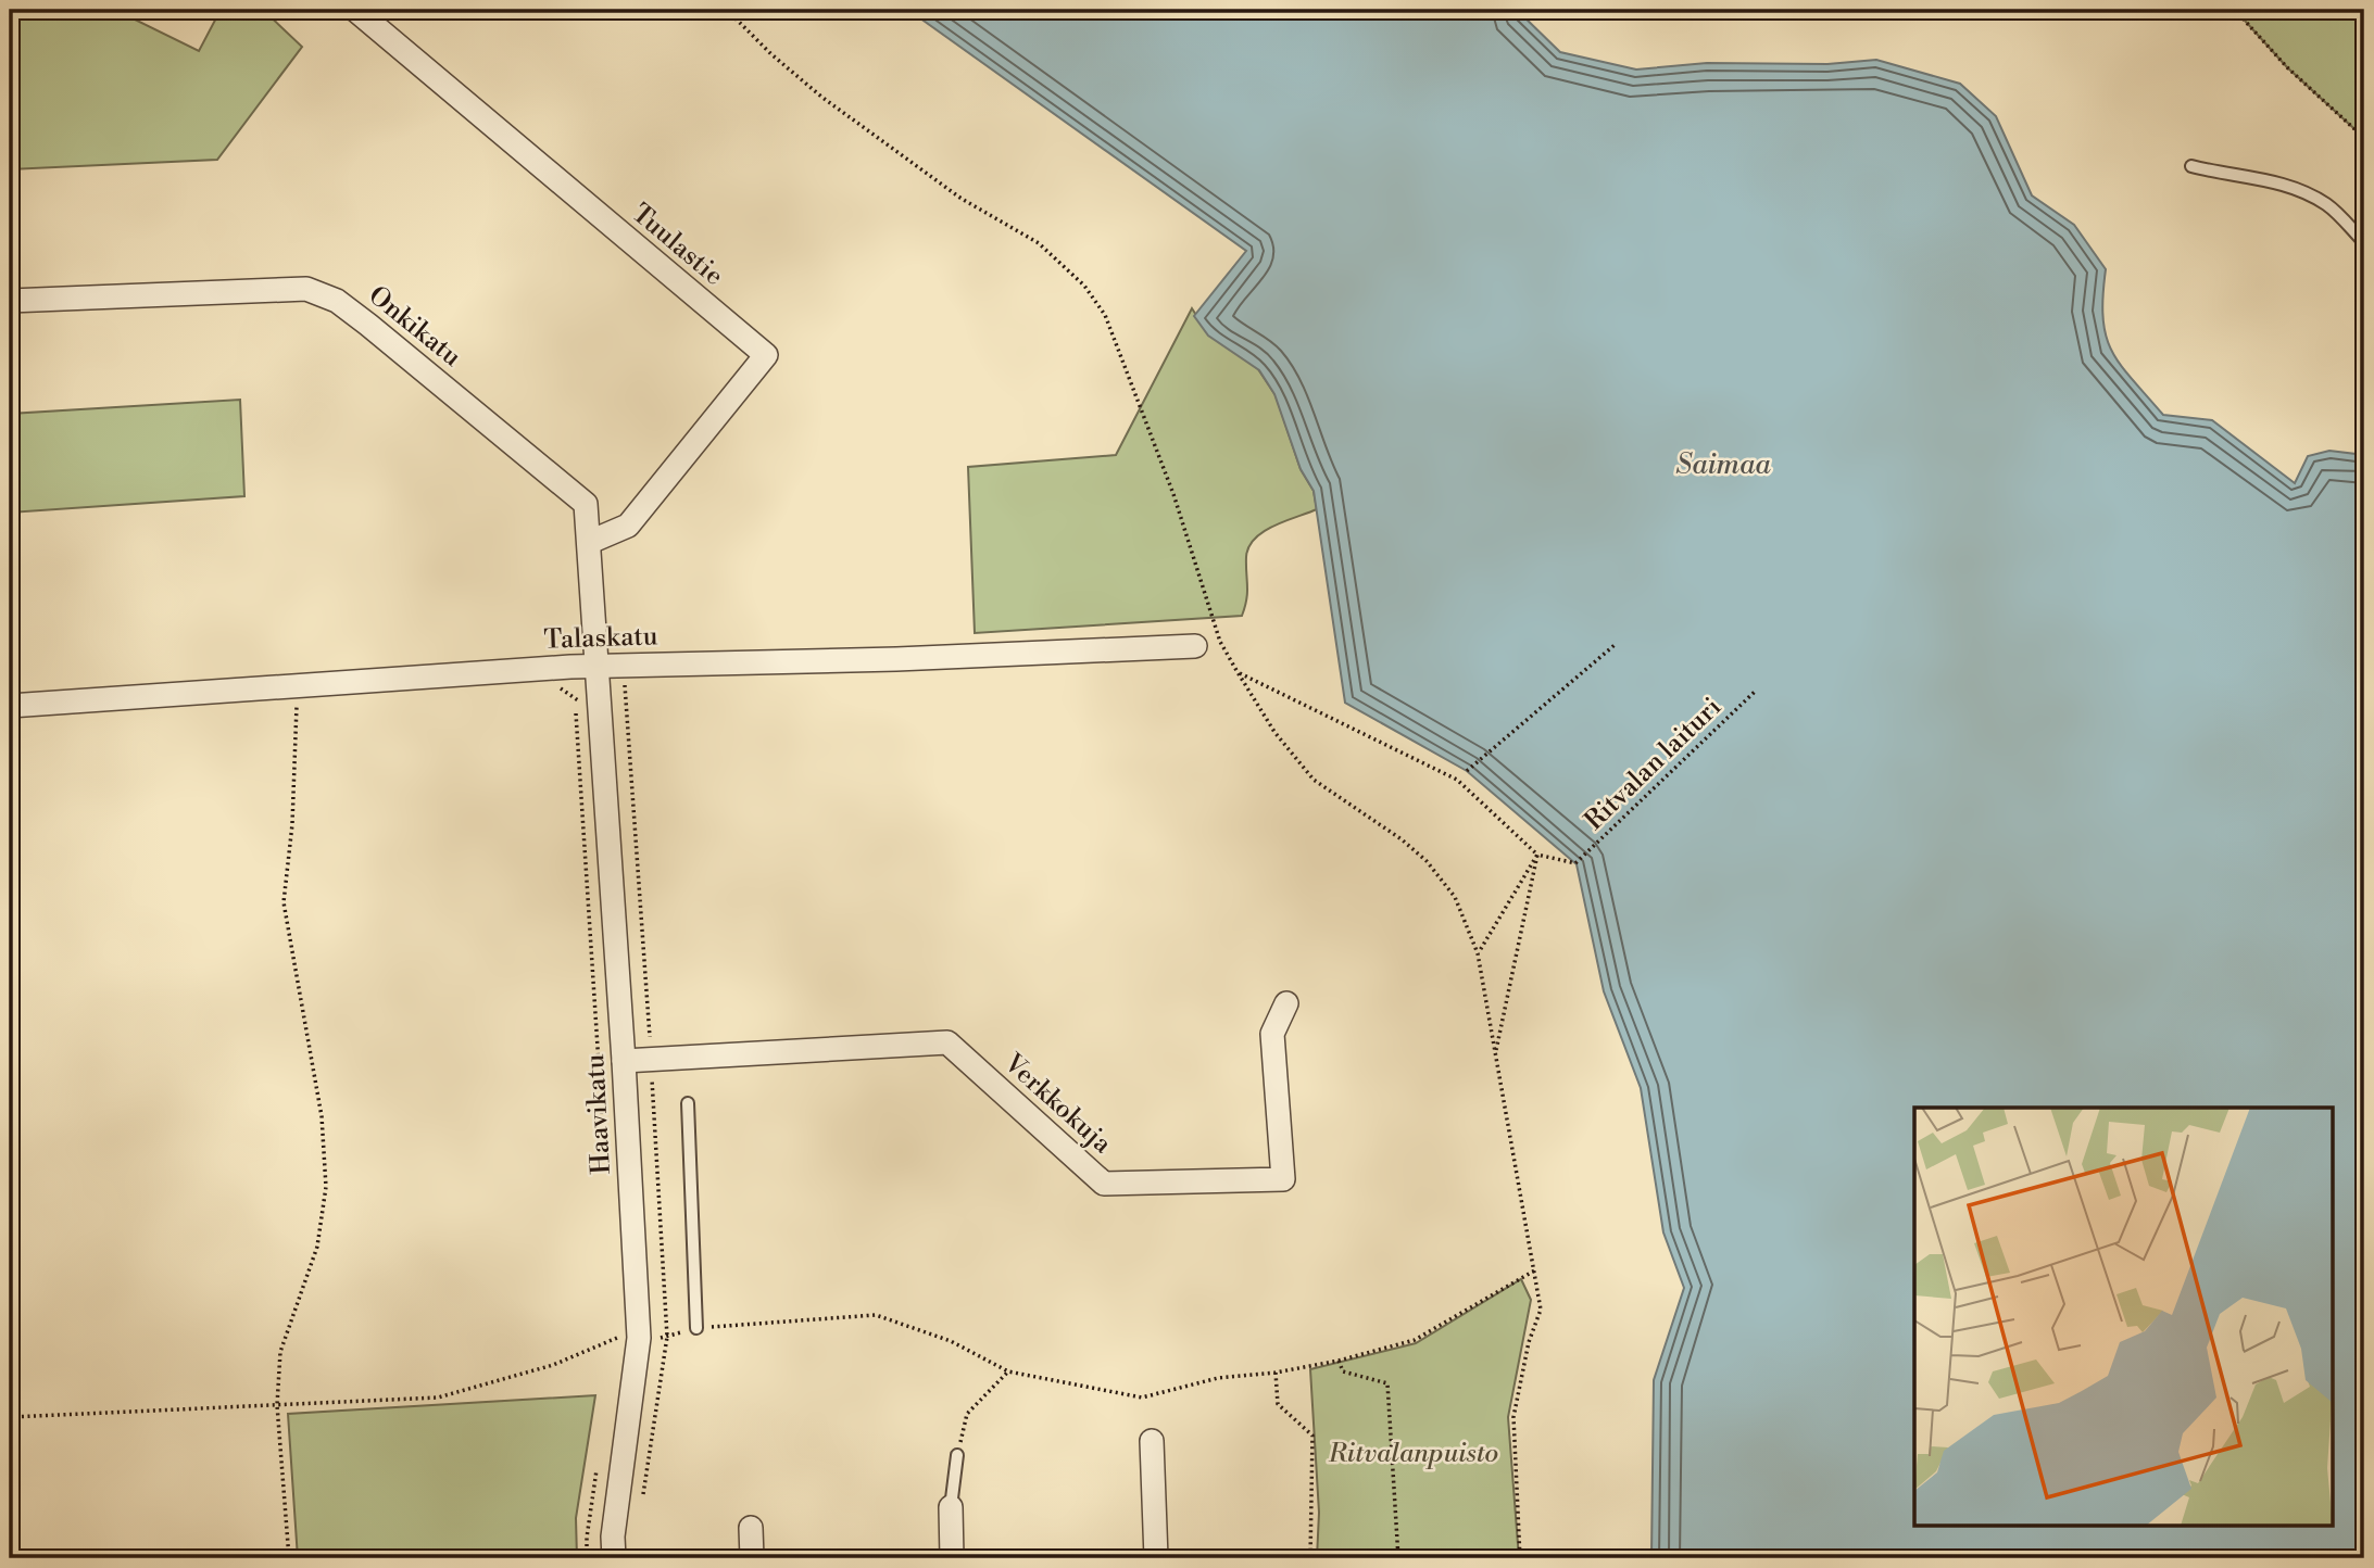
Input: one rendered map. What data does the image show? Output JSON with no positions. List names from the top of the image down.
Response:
{
  "streets": {
    "street": [
      "Tuulastie",
      "Onkikatu",
      "Talaskatu",
      "Verkkokuja",
      "Haavikatu"
    ],
    "path": ["Ritvalan laituri"]
  },
  "crossings": [
    ["Tuulastie", "Onkikatu"],
    ["Onkikatu", "Talaskatu"],
    ["Onkikatu", "Haavikatu"],
    ["Talaskatu", "Haavikatu"],
    ["Verkkokuja", "Haavikatu"]
  ],
  "water": ["Saimaa"],
  "parks": ["Ritvalanpuisto"]
}
